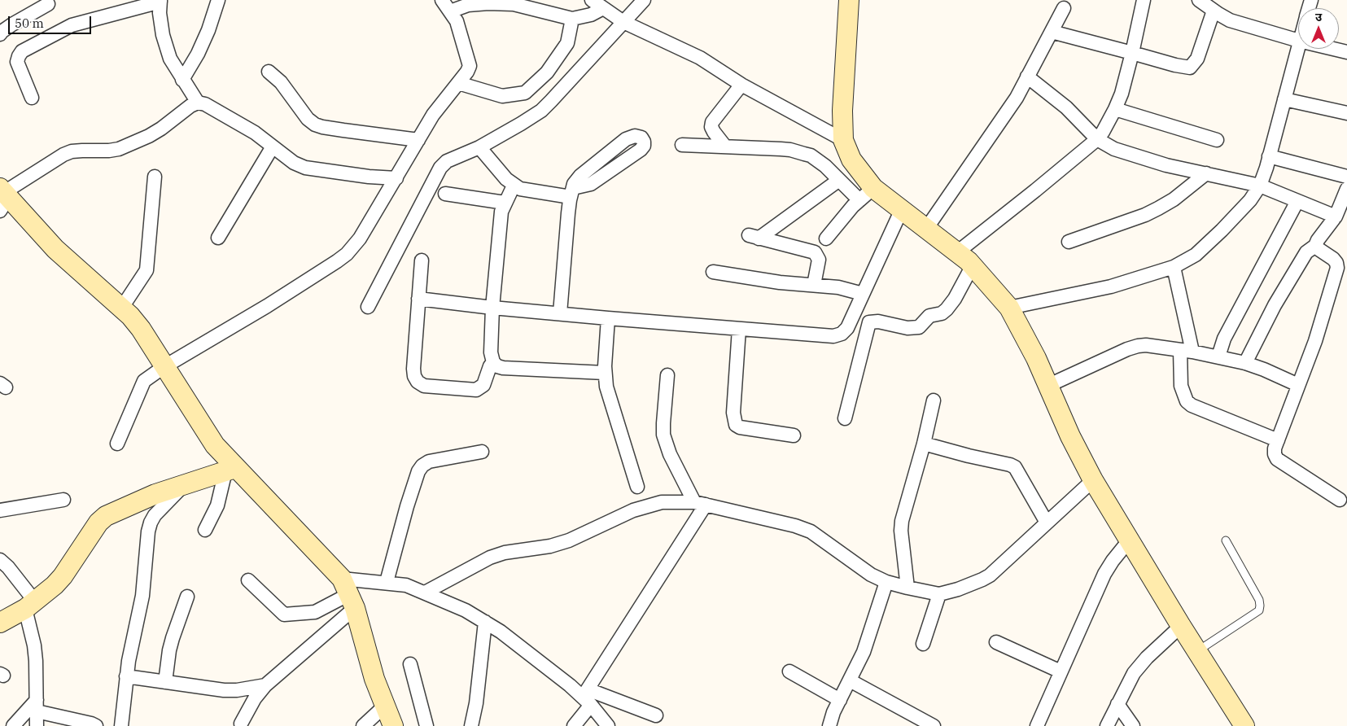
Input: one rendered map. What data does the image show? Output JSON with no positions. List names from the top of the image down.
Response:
{
  "scale_bar": "50 m",
  "north": "top"
}
